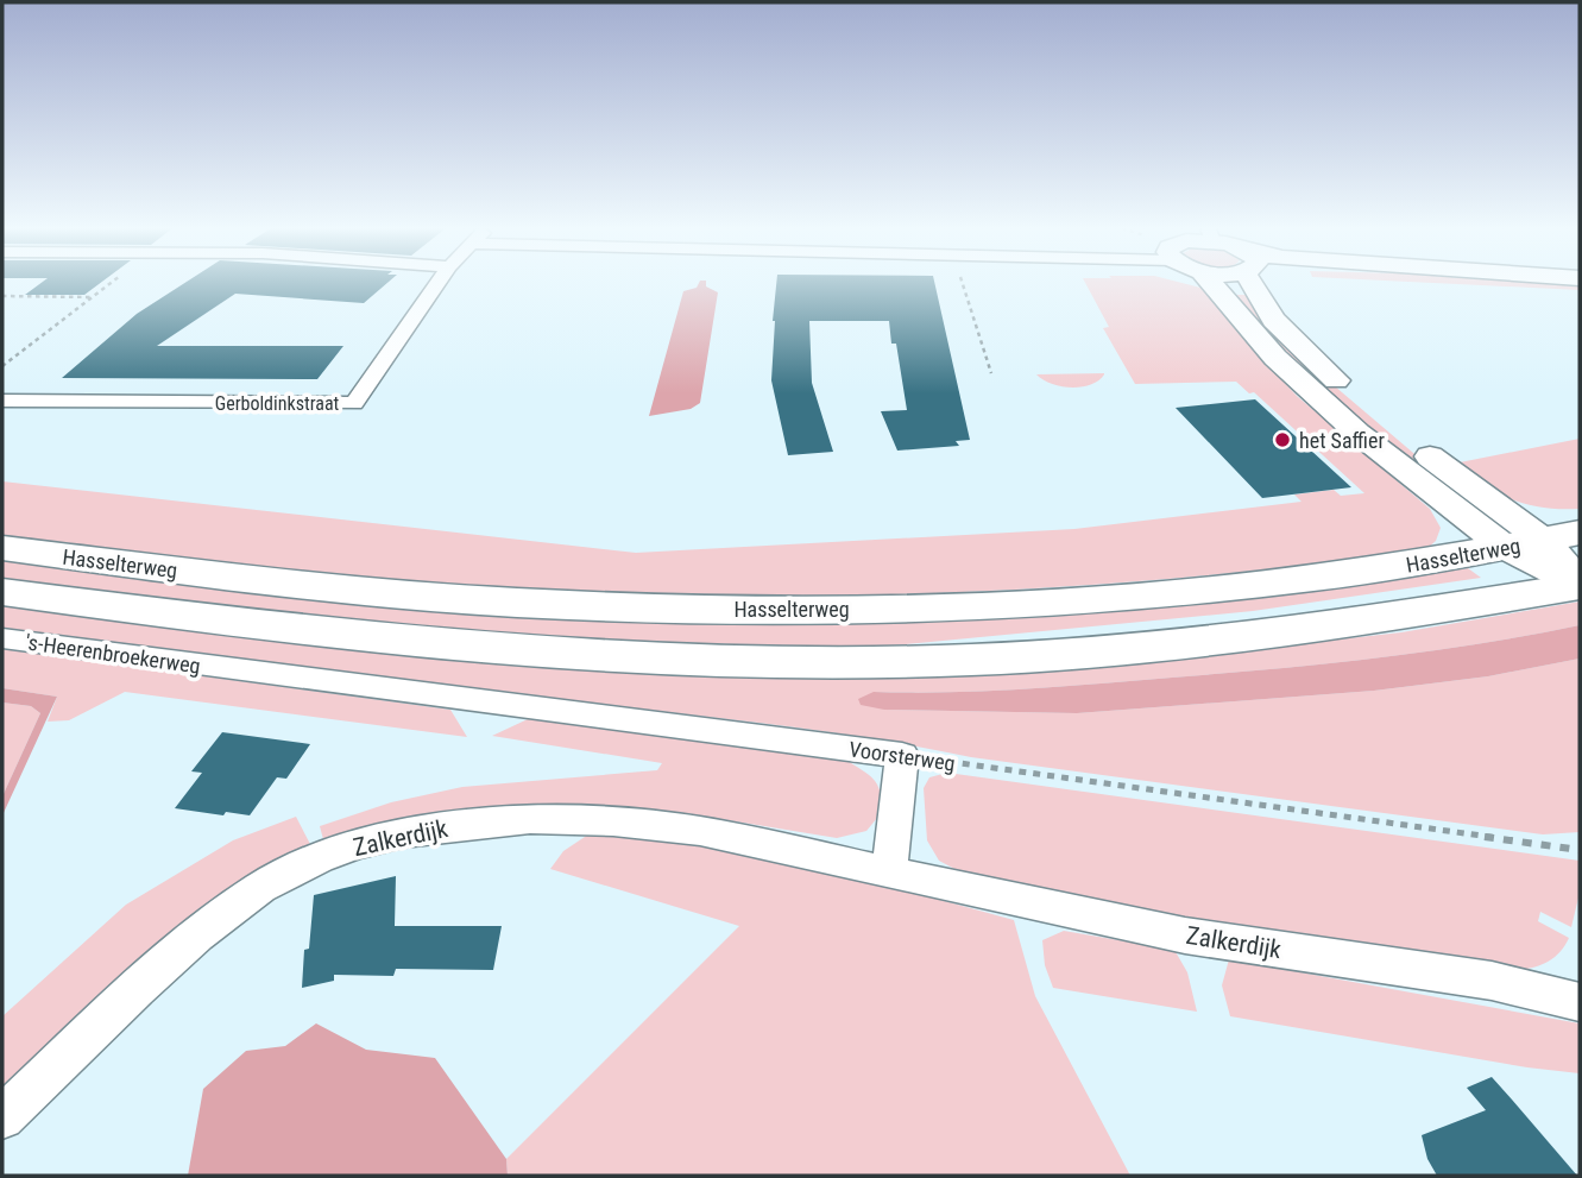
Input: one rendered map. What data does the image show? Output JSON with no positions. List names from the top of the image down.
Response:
{
  "streets": {
    "main road": ["Hasselterweg"],
    "street": [
      "Gerboldinkstraat",
      "'s-Heerenbroekerweg",
      "Voorsterweg",
      "Zalkerdijk"
    ]
  },
  "crossings": [
    ["'s-Heerenbroekerweg", "Voorsterweg"]
  ],
  "places": ["het Saffier"]
}
